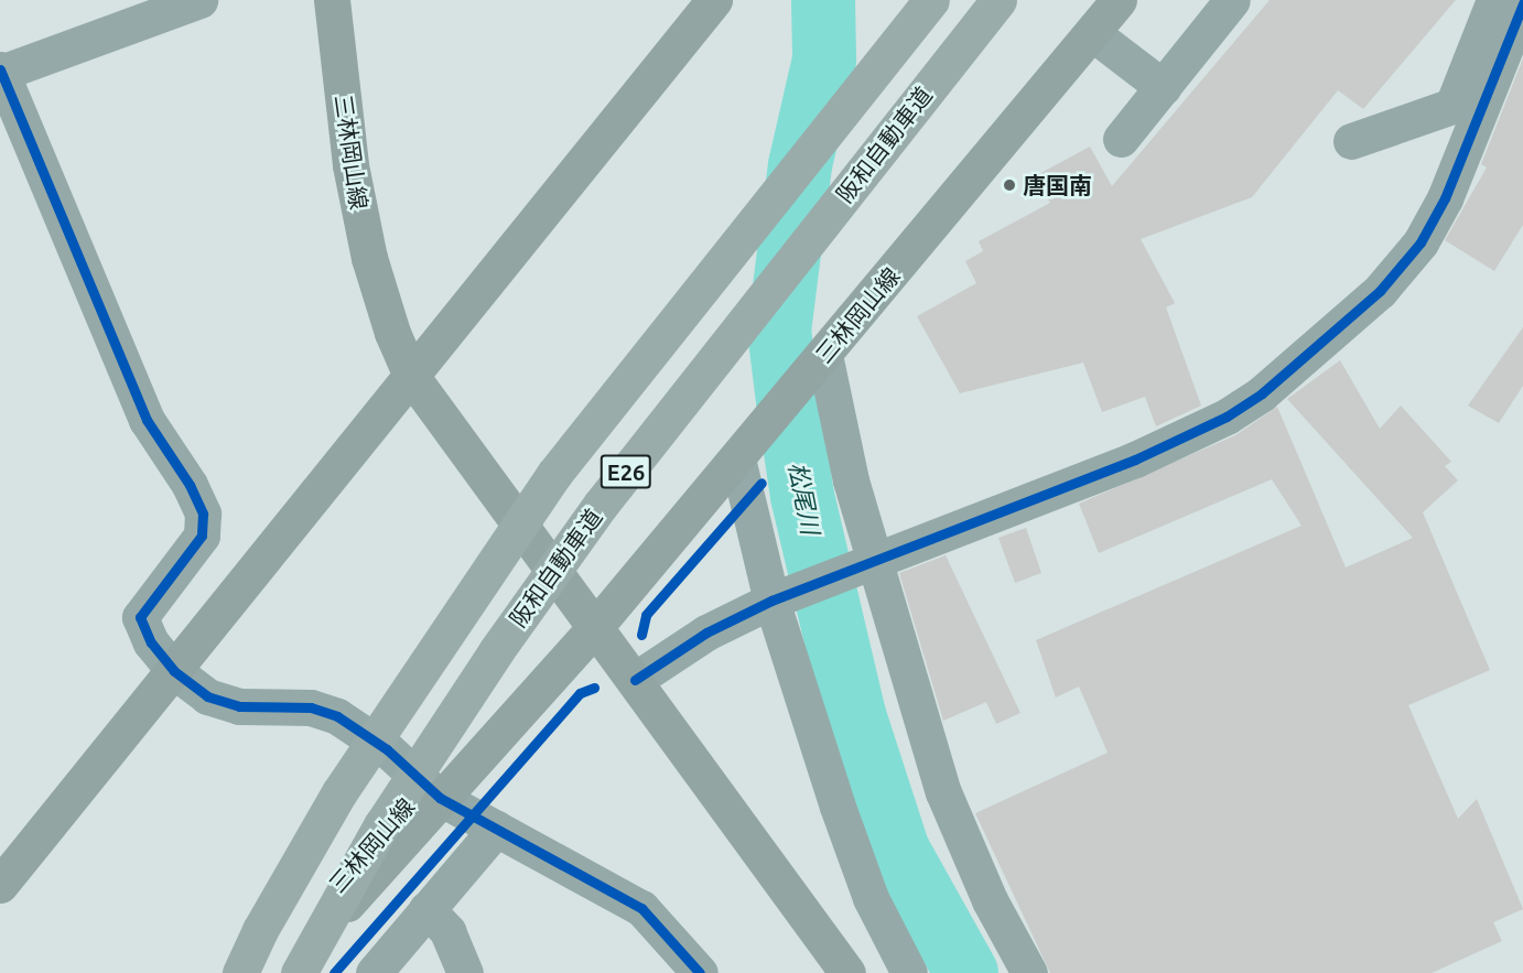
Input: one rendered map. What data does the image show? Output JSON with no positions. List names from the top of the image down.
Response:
{
  "streets": {
    "highway": ["阪和自動車道", "E26"],
    "main road": ["三林岡山線"]
  },
  "water": ["松尾川"],
  "places": ["唐国南"]
}
